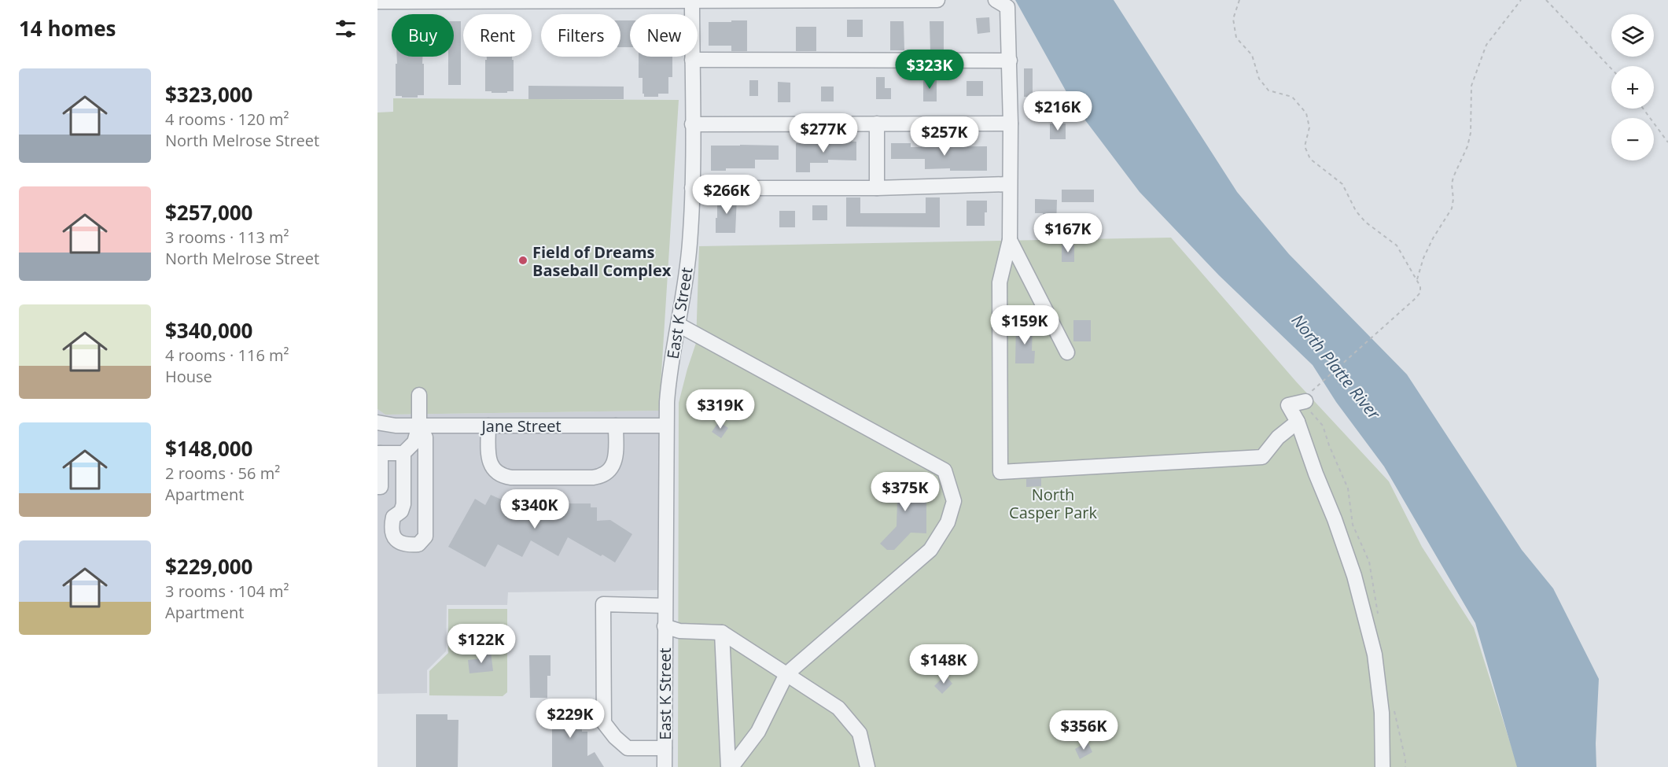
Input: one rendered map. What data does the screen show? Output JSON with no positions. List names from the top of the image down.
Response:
{
  "streets": {
    "street": ["East K Street", "Jane Street"]
  },
  "crossings": [
    ["East K Street", "Jane Street"]
  ],
  "water": ["North Platte River"],
  "parks": ["North Casper Park"],
  "places": ["Field of Dreams Baseball Complex"],
  "page": {
    "heading": "14 homes",
    "map_buttons": ["+", "−"],
    "chip": [
      "Buy",
      "Rent",
      "Filters",
      "New"
    ],
    "price": [
      "$323K",
      "$216K",
      "$277K",
      "$257K",
      "$266K",
      "$167K",
      "$159K",
      "$319K",
      "$375K",
      "$340K",
      "$122K",
      "$148K",
      "$229K",
      "$356K"
    ],
    "list": [
      {
        "name": "$323,000",
        "note": "4 rooms · 120 m² · North Melrose Street"
      },
      {
        "name": "$257,000",
        "note": "3 rooms · 113 m² · North Melrose Street"
      },
      {
        "name": "$340,000",
        "note": "4 rooms · 116 m² · House"
      },
      {
        "name": "$148,000",
        "note": "2 rooms · 56 m² · Apartment"
      },
      {
        "name": "$229,000",
        "note": "3 rooms · 104 m² · Apartment"
      }
    ]
  }
}
